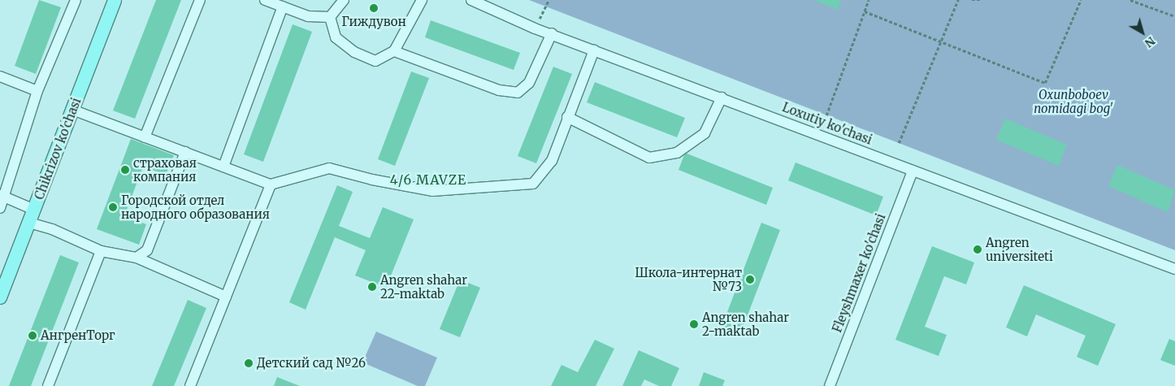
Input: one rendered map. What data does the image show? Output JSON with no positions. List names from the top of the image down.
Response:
{
  "streets": {
    "main road": ["Chikrizov ko'chasi"],
    "street": ["Loxutiy ko'chasi", "Fleyshmaxer ko'chasi"]
  },
  "crossings": [
    ["Loxutiy ko'chasi", "Fleyshmaxer ko'chasi"]
  ],
  "districts": ["4/6 MAVZE"],
  "parks": ["Oxunboboev nomidagi bog'"],
  "places": [
    "Гиждувон",
    "страховая компания",
    "Городской отдел народного образования",
    "Angren universiteti",
    "Школа-интернат №73",
    "Angren shahar 22-maktab",
    "Angren shahar 2-maktab",
    "АнгренТорг",
    "Детский сад №26"
  ],
  "north": "bottom right"
}
